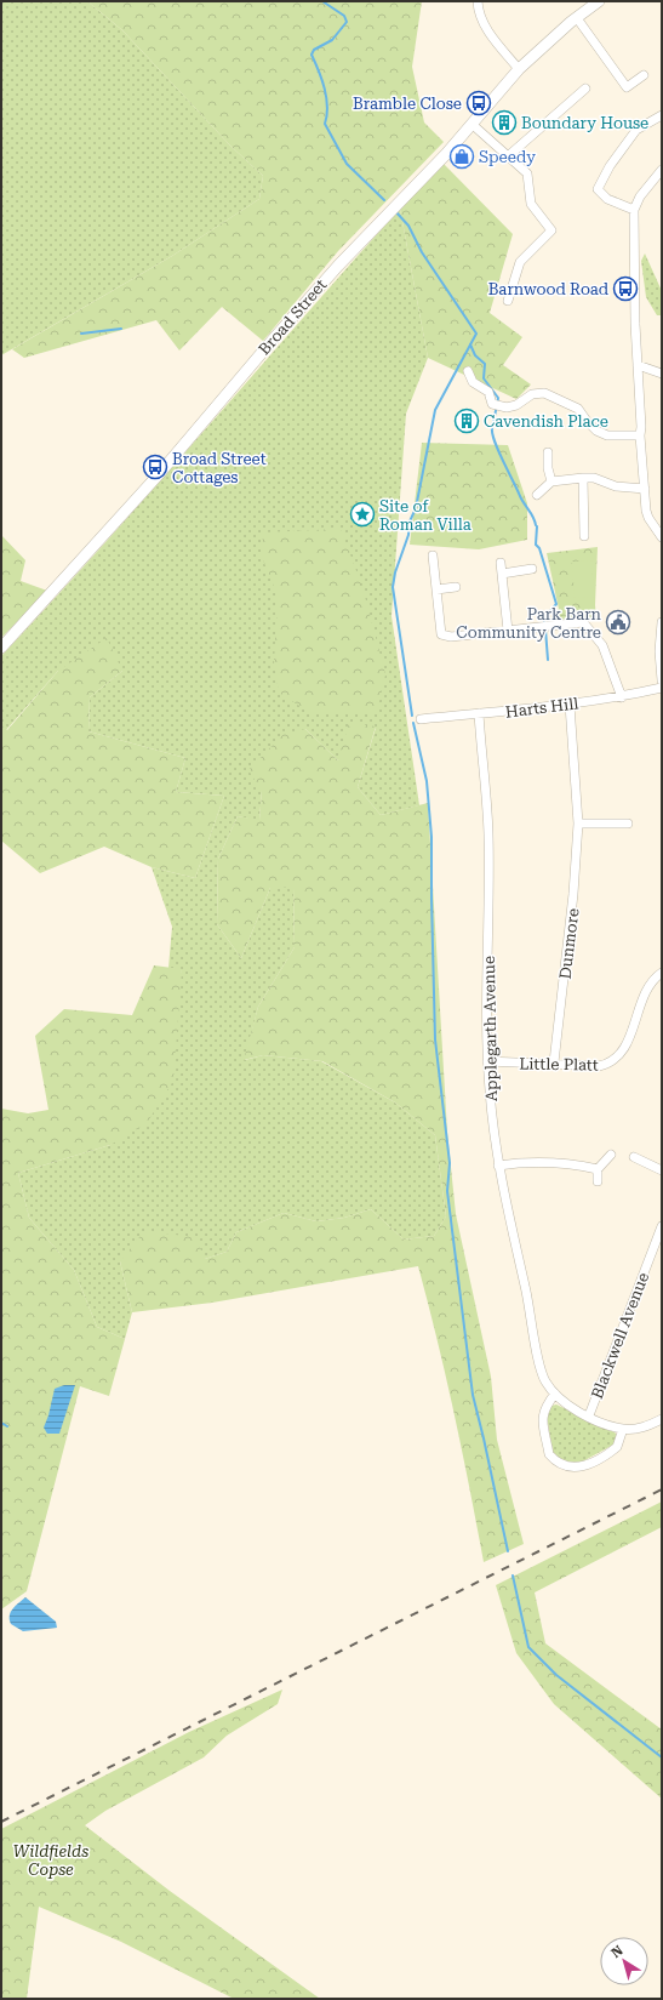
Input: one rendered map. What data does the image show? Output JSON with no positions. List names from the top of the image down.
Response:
{
  "streets": {
    "street": [
      "Broad Street",
      "Harts Hill",
      "Dunmore",
      "Applegarth Avenue",
      "Little Platt",
      "Blackwell Avenue"
    ]
  },
  "crossings": [
    ["Harts Hill", "Dunmore"],
    ["Harts Hill", "Applegarth Avenue"],
    ["Dunmore", "Little Platt"],
    ["Applegarth Avenue", "Little Platt"],
    ["Applegarth Avenue", "Blackwell Avenue"]
  ],
  "parks": ["Wildfields Copse"],
  "places": {
    "bus stop": ["Bramble Close", "Barnwood Road", "Broad Street Cottages"],
    "building": ["Boundary House", "Cavendish Place"],
    "shop": ["Speedy"],
    "place": ["Site of Roman Villa"],
    "public building": ["Park Barn Community Centre"]
  },
  "north": "top left"
}
